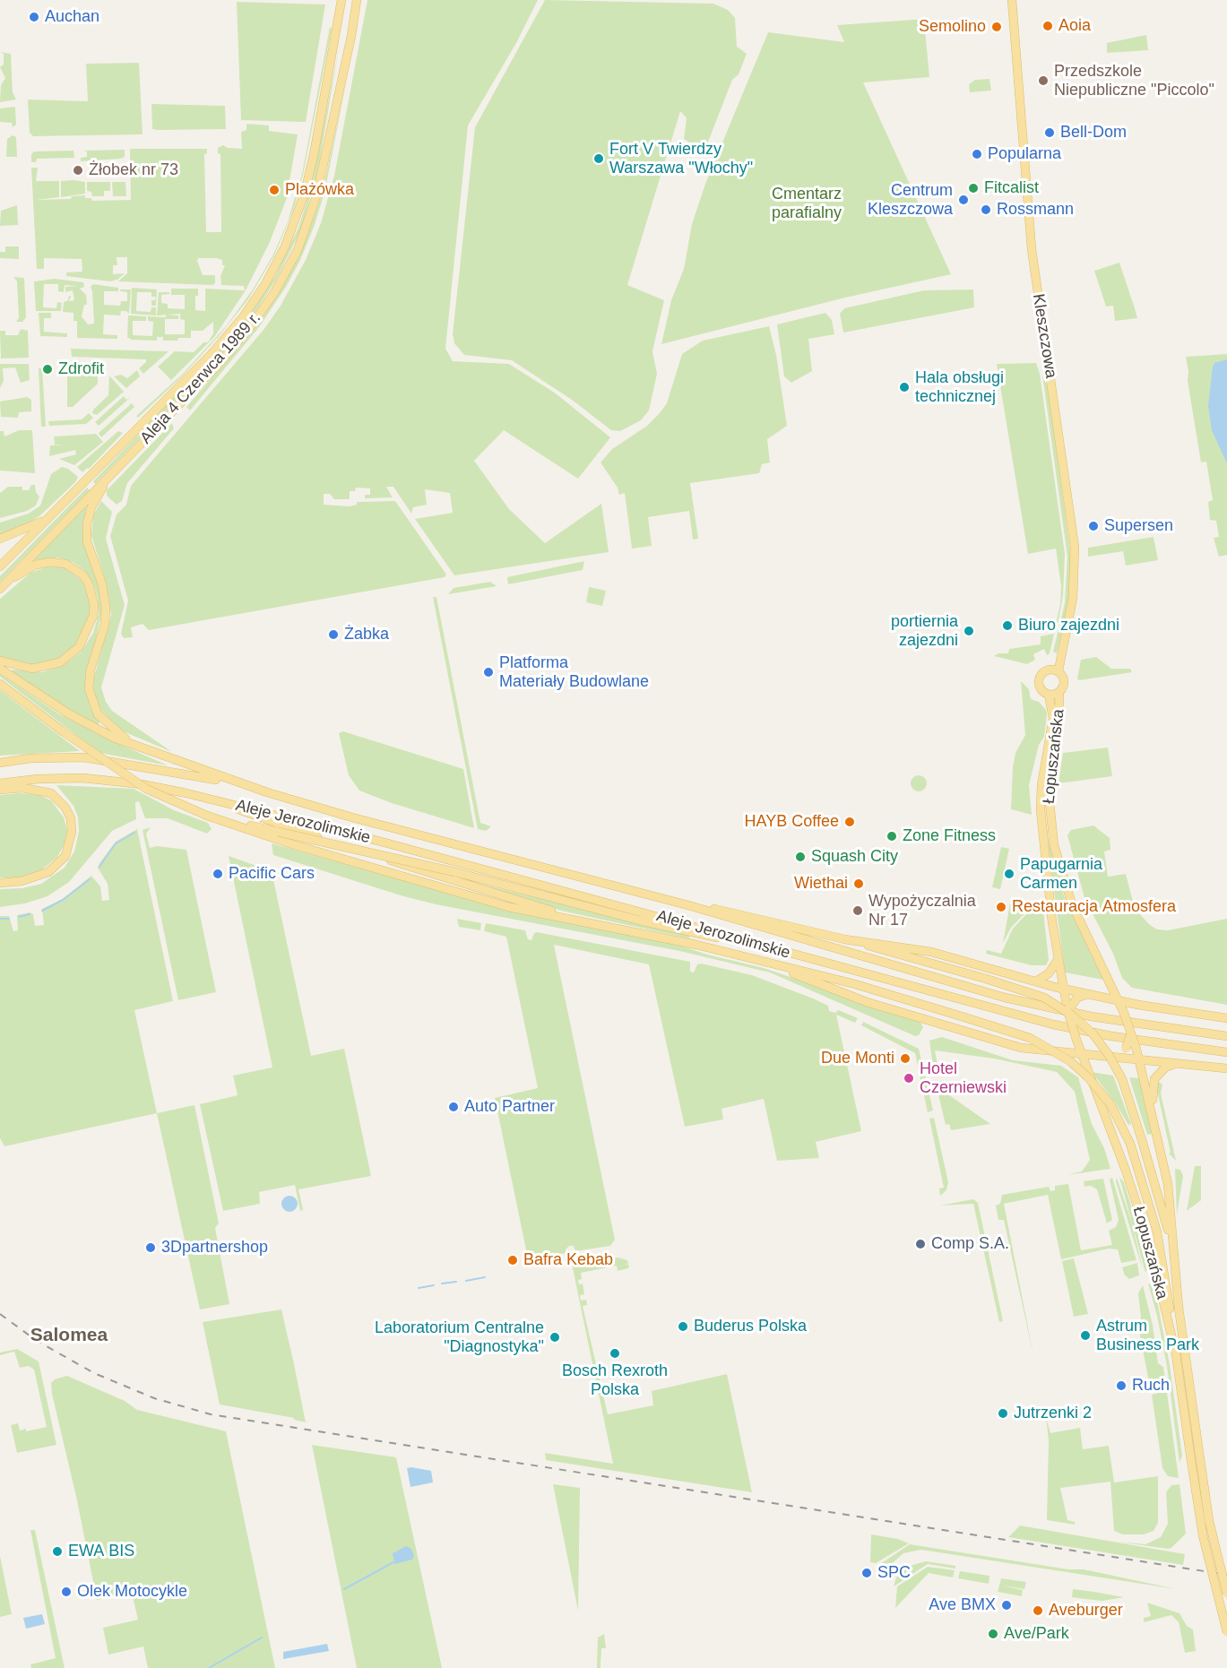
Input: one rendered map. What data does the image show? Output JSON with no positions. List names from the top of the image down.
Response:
{
  "streets": {
    "main road": [
      "Kleszczowa",
      "Aleja 4 Czerwca 1989 r.",
      "Łopuszańska",
      "Aleje Jerozolimskie"
    ]
  },
  "crossings": [
    ["Kleszczowa", "Łopuszańska"]
  ],
  "districts": ["Salomea"],
  "parks": ["Cmentarz parafialny"],
  "places": [
    "Auchan",
    "Aoia",
    "Semolino",
    "Przedszkole Niepubliczne \"Piccolo\"",
    "Bell-Dom",
    "Popularna",
    "Fort V Twierdzy Warszawa \"Włochy\"",
    "Żłobek nr 73",
    "Fitcalist",
    "Plażówka",
    "Centrum Kleszczowa",
    "Rossmann",
    "Zdrofit",
    "Hala obsługi technicznej",
    "Supersen",
    "Biuro zajezdni",
    "portiernia zajezdni",
    "Żabka",
    "Platforma Materiały Budowlane",
    "HAYB Coffee",
    "Zone Fitness",
    "Squash City",
    "Pacific Cars",
    "Papugarnia Carmen",
    "Wiethai",
    "Restauracja Atmosfera",
    "Wypożyczalnia Nr 17",
    "Due Monti",
    "Hotel Czerniewski",
    "Auto Partner",
    "Comp S.A.",
    "3Dpartnershop",
    "Bafra Kebab",
    "Buderus Polska",
    "Astrum Business Park",
    "Laboratorium Centralne \"Diagnostyka\"",
    "Bosch Rexroth Polska",
    "Ruch",
    "Jutrzenki 2",
    "EWA BIS",
    "SPC",
    "Olek Motocykle",
    "Ave BMX",
    "Aveburger",
    "Ave/Park"
  ]
}
